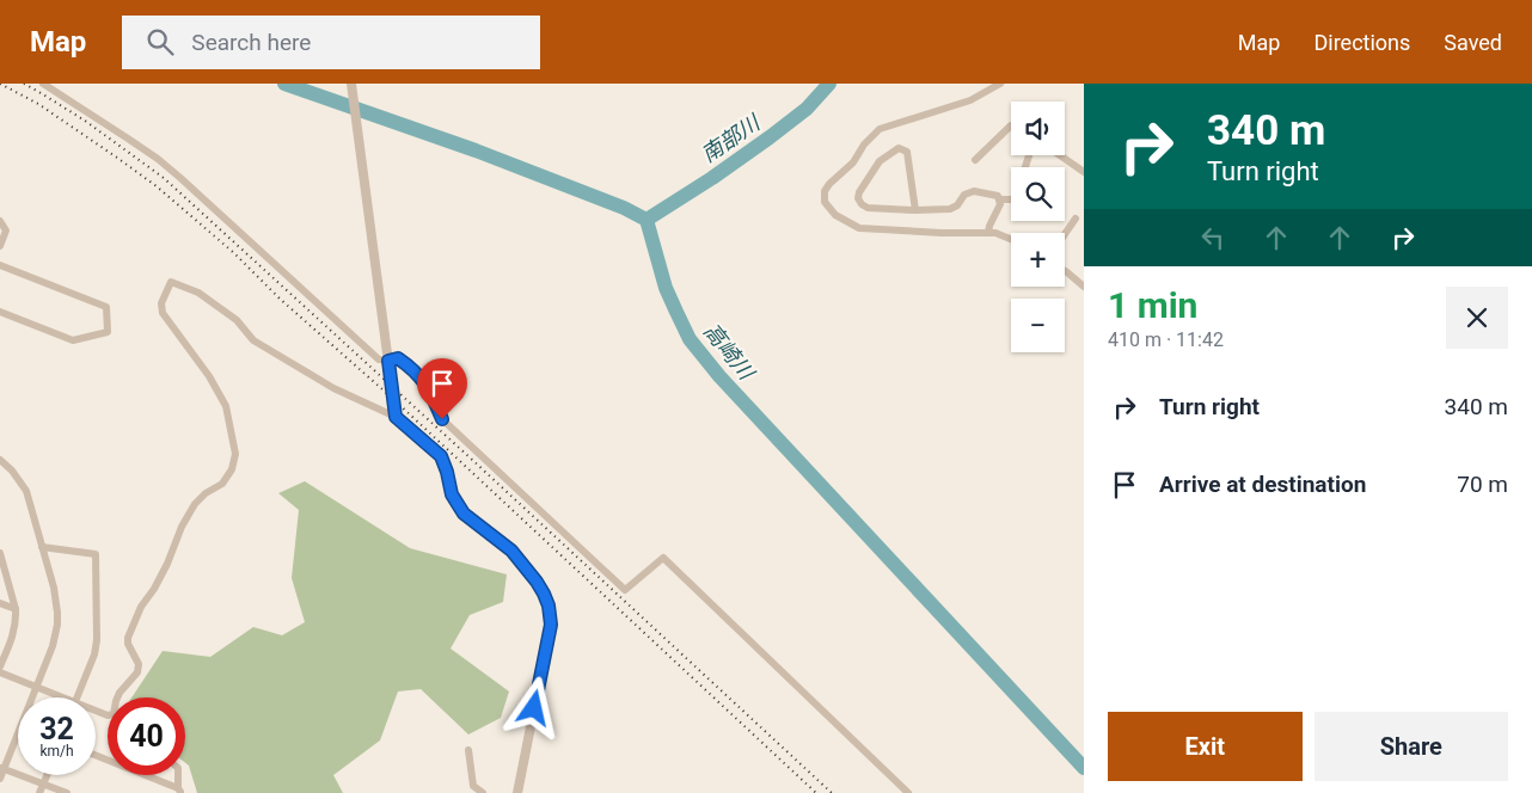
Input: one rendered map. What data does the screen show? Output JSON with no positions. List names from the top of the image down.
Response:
{
  "water": ["南部川", "高崎川"],
  "page": {
    "header": "Map",
    "search": "Search here",
    "nav": ["Map", "Directions", "Saved"],
    "turn": ["340 m", "Turn right"],
    "map_buttons": ["+", "−"],
    "heading": ["1 min", "410 m · 11:42"],
    "list": [
      {
        "name": "Turn right",
        "value": "340 m"
      },
      {
        "name": "Arrive at destination",
        "value": "70 m"
      }
    ],
    "speed": "32 km/h",
    "limit": "40",
    "buttons": ["Exit", "Share"]
  }
}
